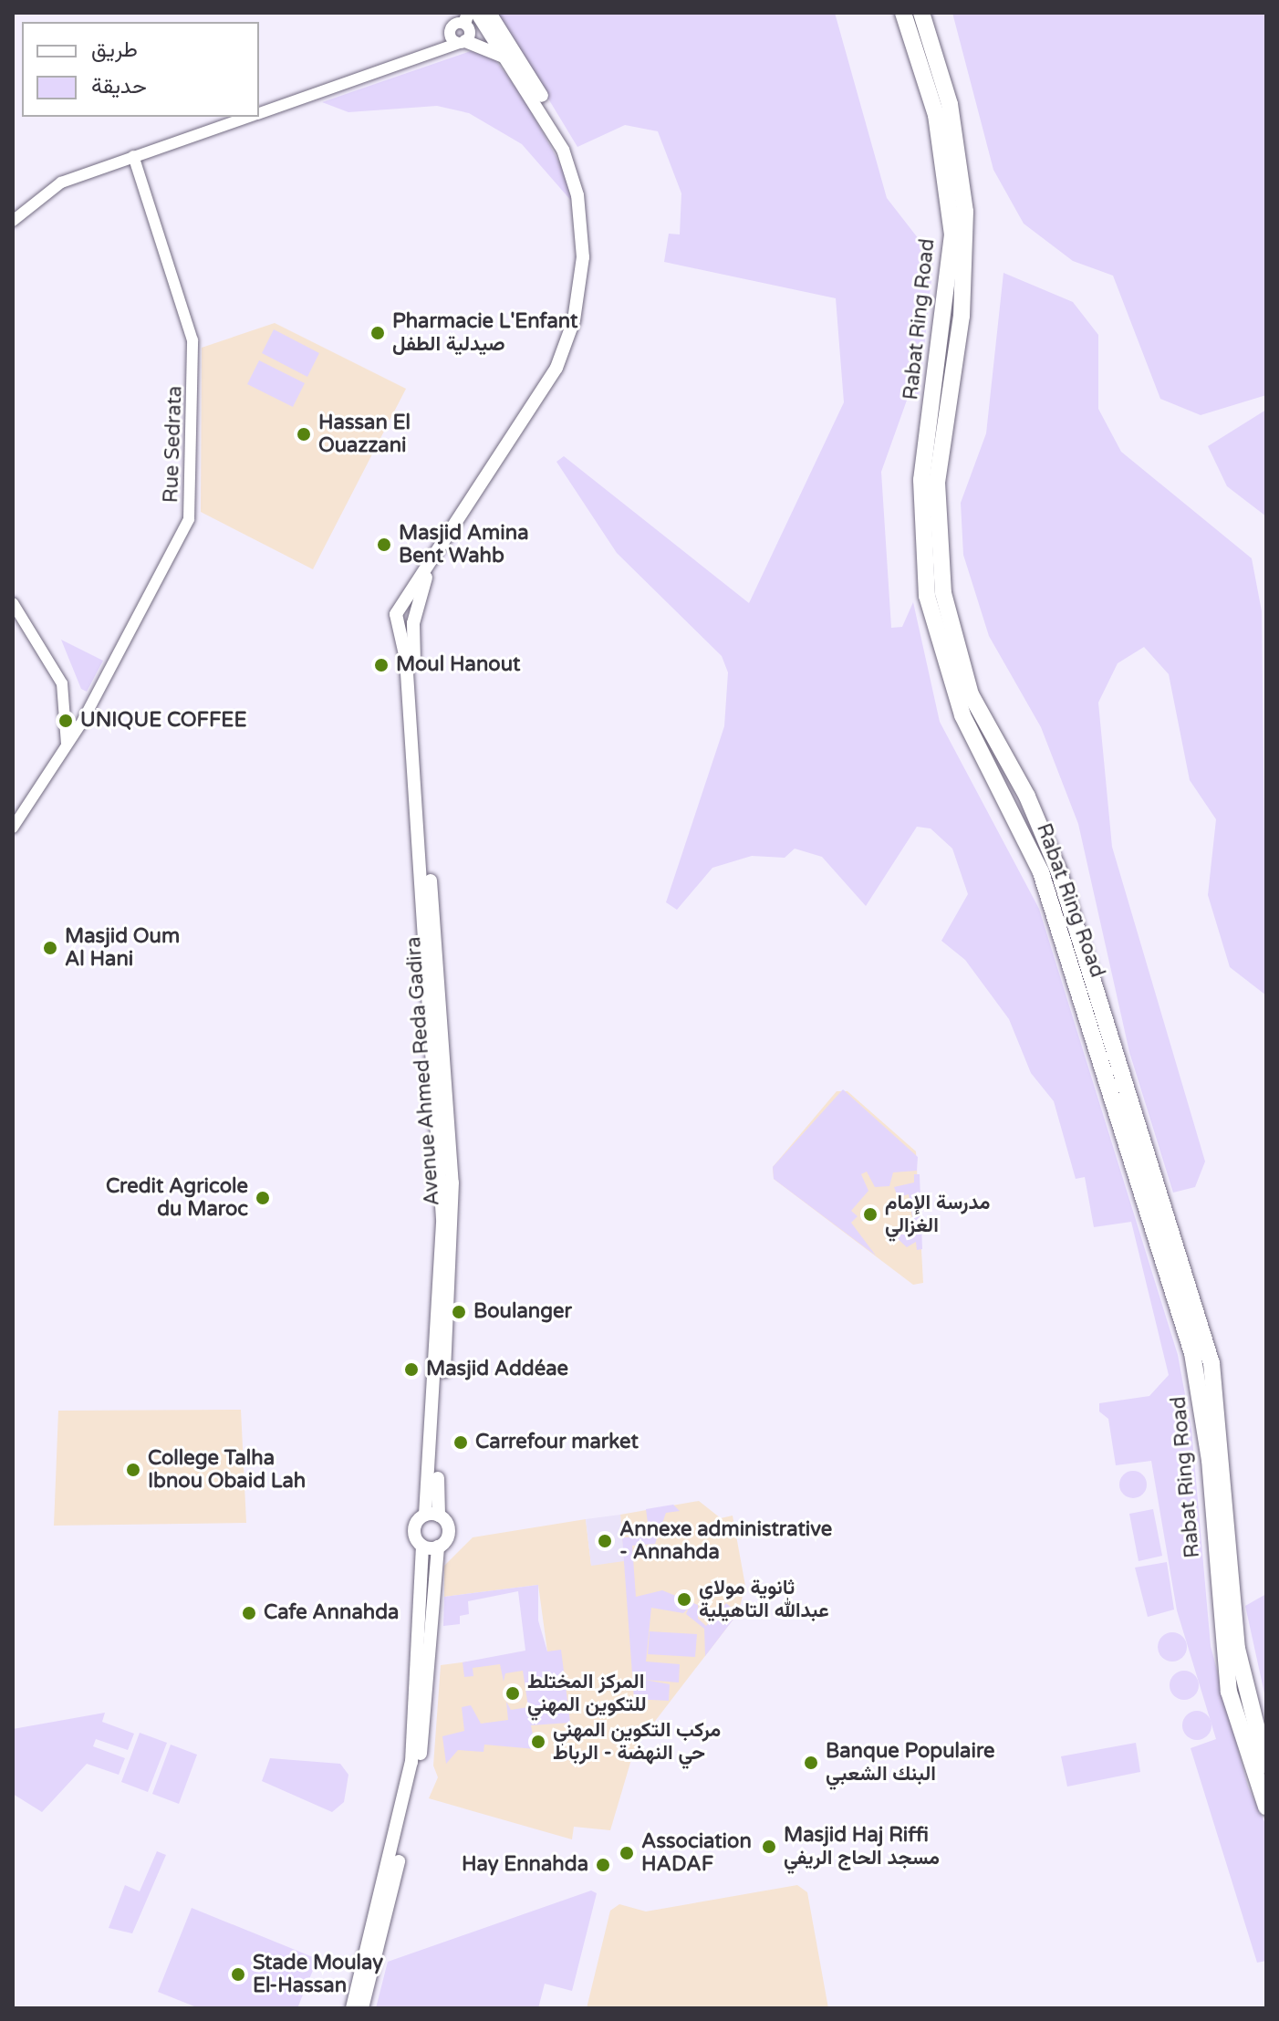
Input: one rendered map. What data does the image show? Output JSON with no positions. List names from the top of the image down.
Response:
{
  "streets": {
    "highway": ["Rabat Ring Road"],
    "main road": ["Avenue Ahmed Reda Gadira"],
    "street": ["Rue Sedrata"]
  },
  "places": [
    "Pharmacie L'Enfant صيدلية الطفل",
    "Hassan El Ouazzani",
    "Masjid Amina Bent Wahb",
    "Moul Hanout",
    "UNIQUE COFFEE",
    "Masjid Oum Al Hani",
    "Credit Agricole du Maroc",
    "مدرسة الإمام الغزالي",
    "Boulanger",
    "Masjid Addéae",
    "Carrefour market",
    "College Talha Ibnou Obaid Lah",
    "Annexe administrative - Annahda",
    "ثانوية مولاي عبدالله التاهيلية",
    "Cafe Annahda",
    "المركز المختلط للتكوين المهني",
    "مركب التكوين المهني حي النهضة - الرباط",
    "Banque Populaire البنك الشعبي",
    "Masjid Haj Riffi مسجد الحاج الريفي",
    "Association HADAF",
    "Hay Ennahda",
    "Stade Moulay El-Hassan"
  ],
  "legend": ["طريق", "حديقة"]
}
